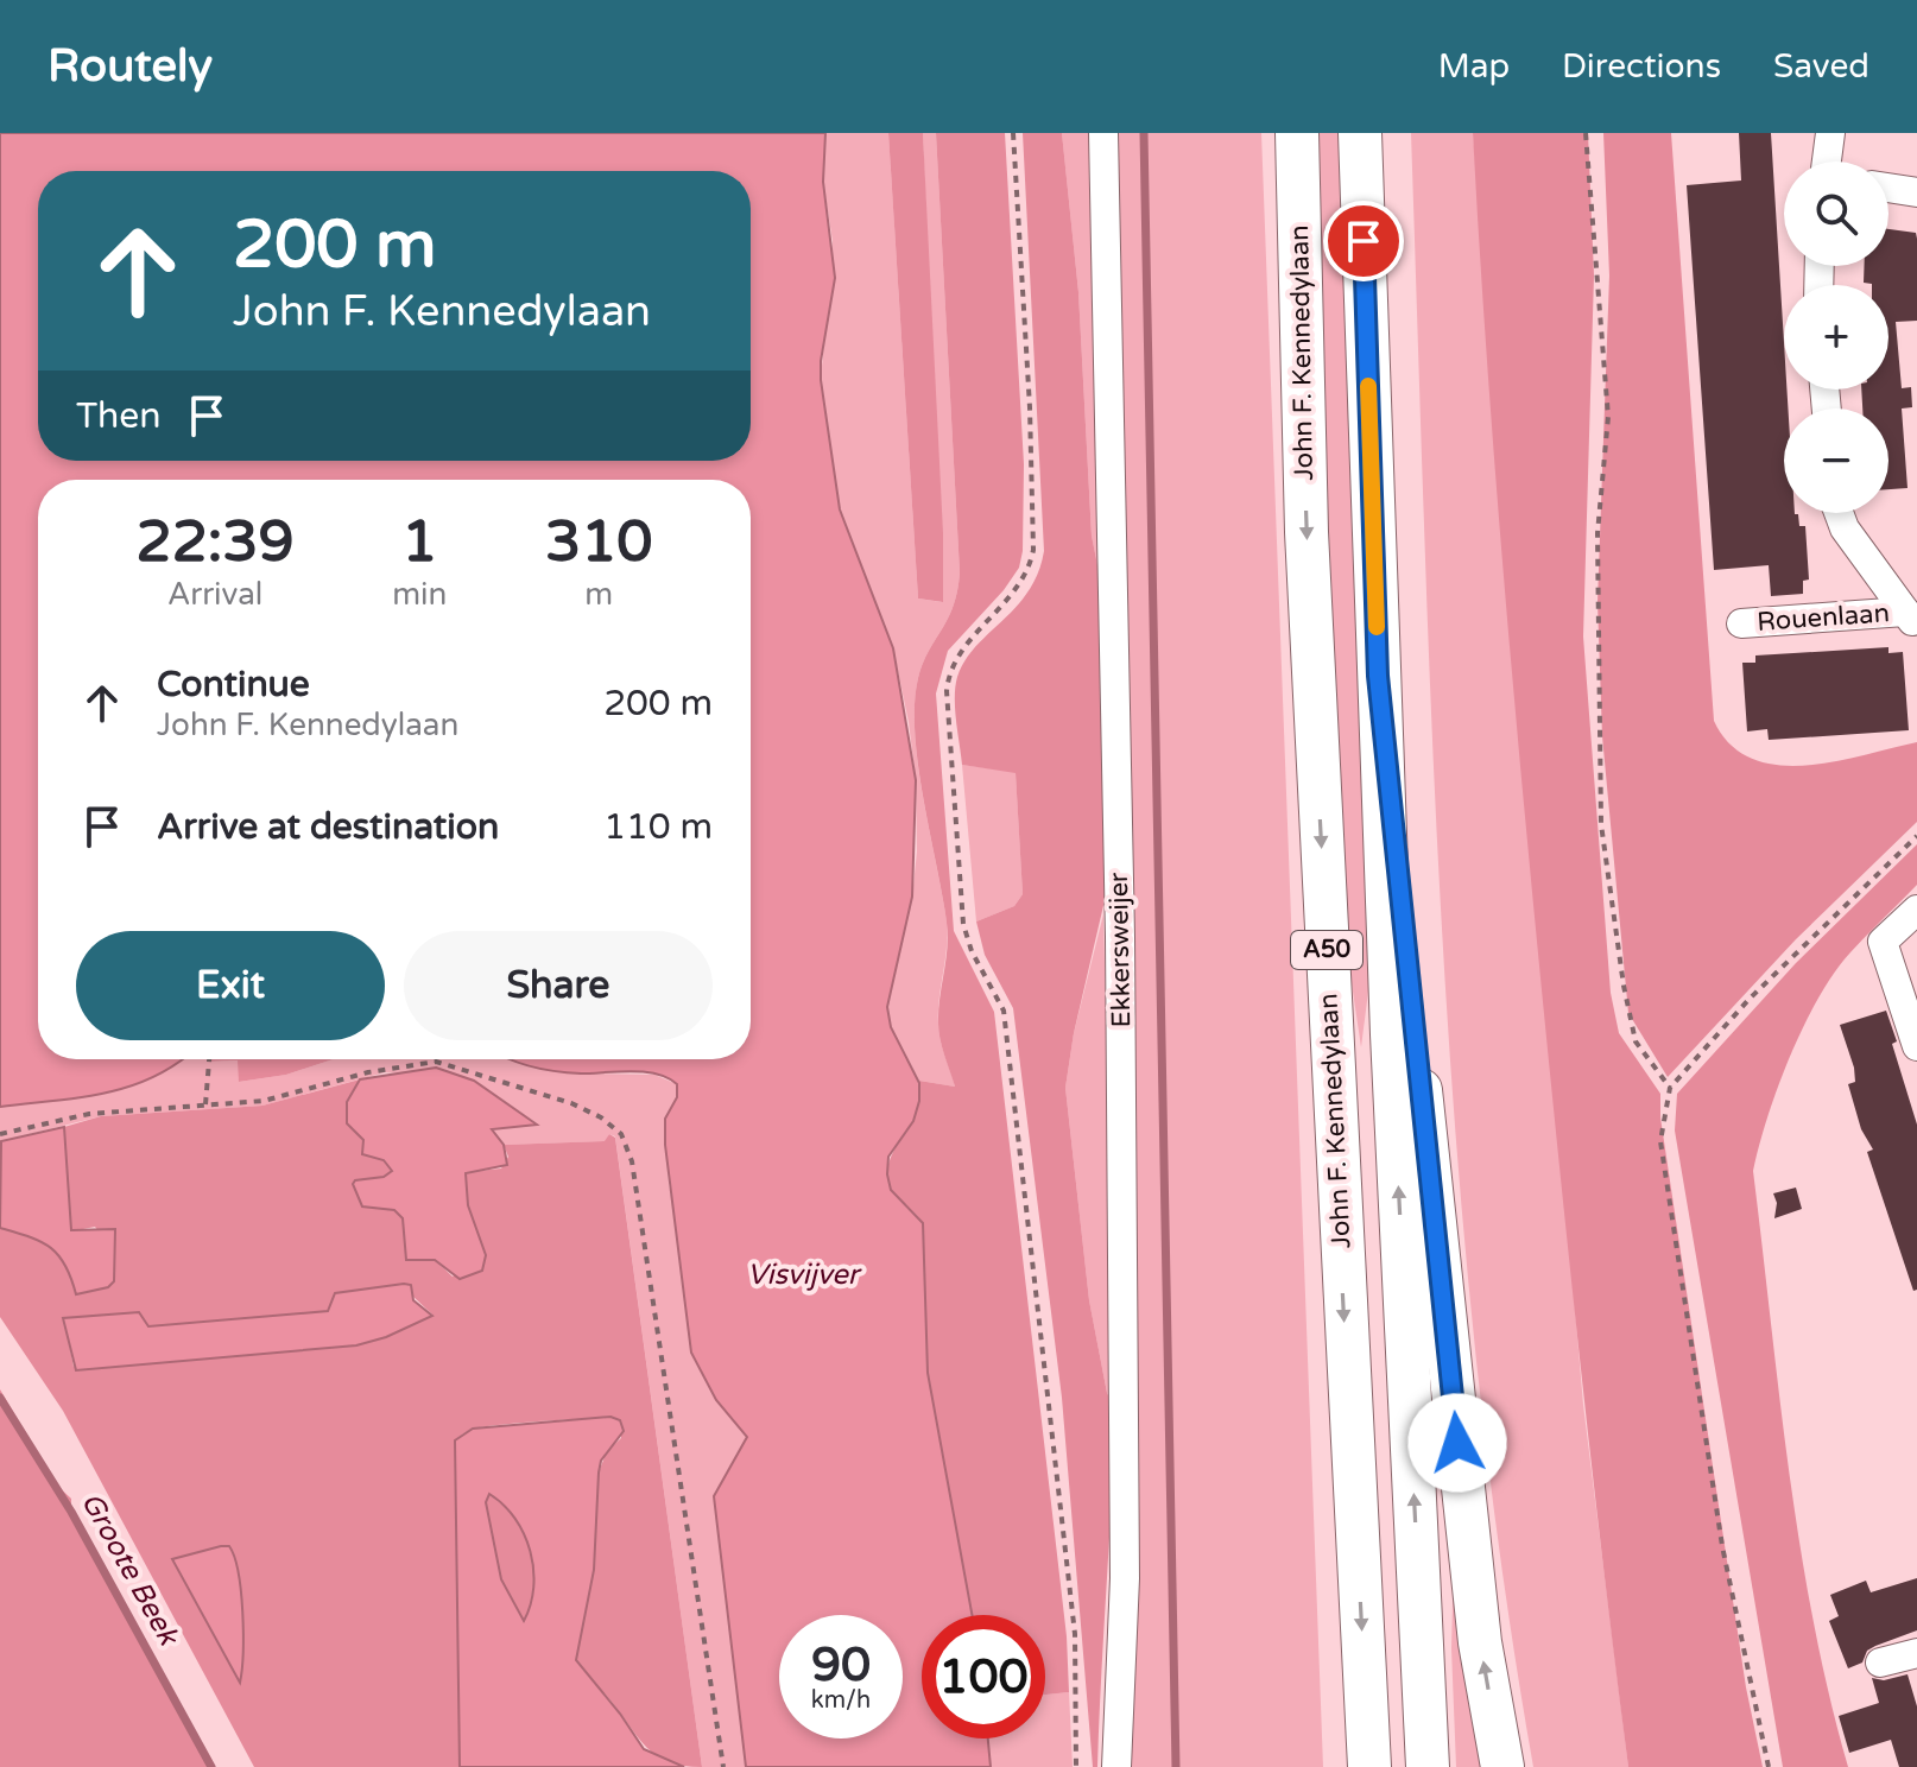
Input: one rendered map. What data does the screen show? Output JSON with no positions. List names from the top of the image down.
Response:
{
  "streets": {
    "highway": ["John F. Kennedylaan", "A50"],
    "street": ["Rouenlaan", "Ekkersweijer"]
  },
  "water": ["Visvijver", "Groote Beek"],
  "page": {
    "header": "Routely",
    "nav": ["Map", "Directions", "Saved"],
    "map_buttons": ["+", "−"],
    "turn": ["200 m", "John F. Kennedylaan"],
    "then": "Then",
    "eta": [
      "22:39",
      "Arrival",
      "1",
      "min",
      "310",
      "m"
    ],
    "list": [
      {
        "name": "Continue",
        "note": "John F. Kennedylaan",
        "value": "200 m"
      },
      {
        "name": "Arrive at destination",
        "value": "110 m"
      }
    ],
    "buttons": ["Exit", "Share"],
    "speed": "90 km/h",
    "limit": "100"
  }
}
